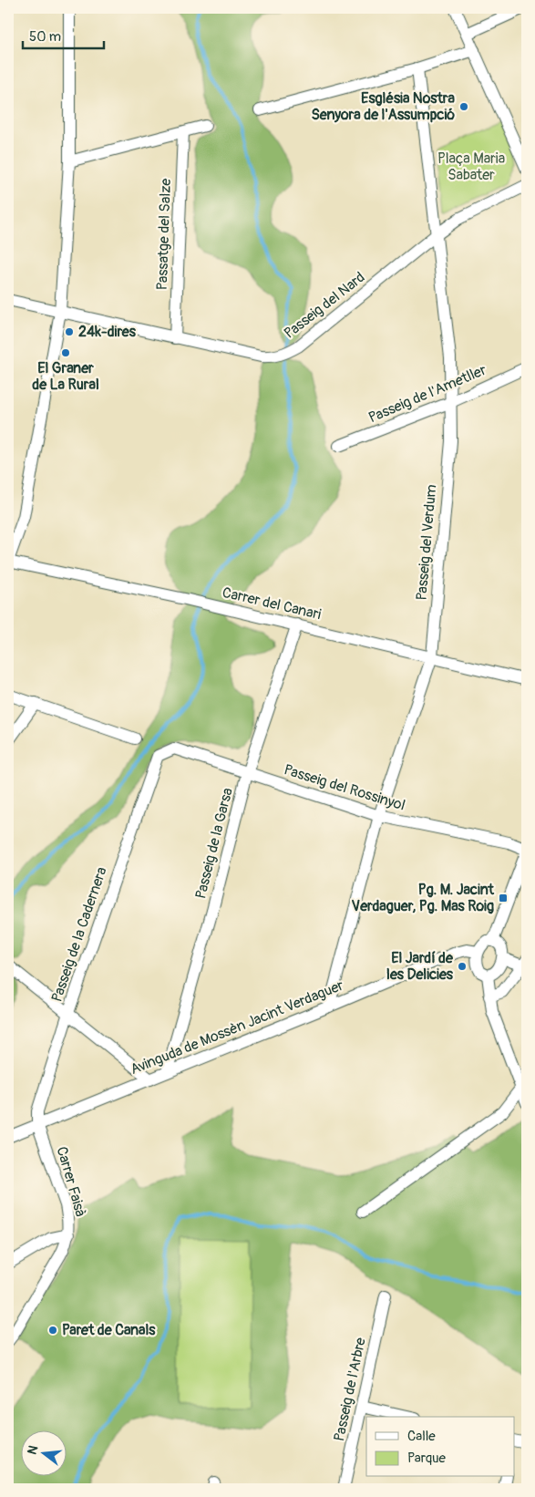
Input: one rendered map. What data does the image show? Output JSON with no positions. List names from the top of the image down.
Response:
{
  "streets": {
    "street": [
      "Passatge del Salze",
      "Passeig del Nard",
      "Passeig de l'Ametller",
      "Passeig del Verdum",
      "Carrer del Canari",
      "Passeig del Rossinyol",
      "Passeig de la Garsa",
      "Passeig de la Cadernera",
      "Avinguda de Mossèn Jacint Verdaguer",
      "Carrer Faisà",
      "Passeig de l'Arbre"
    ]
  },
  "crossings": [
    ["Passatge del Salze", "Passeig del Nard"],
    ["Passeig del Nard", "Passeig del Verdum"],
    ["Passeig de l'Ametller", "Passeig del Verdum"],
    ["Passeig del Verdum", "Carrer del Canari"],
    ["Passeig del Verdum", "Passeig del Rossinyol"],
    ["Passeig del Verdum", "Avinguda de Mossèn Jacint Verdaguer"],
    ["Carrer del Canari", "Passeig de la Garsa"],
    ["Passeig del Rossinyol", "Passeig de la Garsa"],
    ["Passeig del Rossinyol", "Passeig de la Cadernera"],
    ["Passeig de la Garsa", "Avinguda de Mossèn Jacint Verdaguer"],
    ["Passeig de la Cadernera", "Avinguda de Mossèn Jacint Verdaguer"],
    ["Passeig de la Cadernera", "Carrer Faisà"],
    ["Avinguda de Mossèn Jacint Verdaguer", "Carrer Faisà"]
  ],
  "parks": ["Plaça Maria Sabater"],
  "places": {
    "other": [
      "Església Nostra Senyora de l'Assumpció",
      "24k-dires",
      "El Graner de La Rural",
      "El Jardí de les Delicies",
      "Paret de Canals"
    ],
    "transit": ["Pg. M. Jacint Verdaguer, Pg. Mas Roig"]
  },
  "legend": ["Calle", "Parque"],
  "scale_bar": "50 m",
  "north": "left"
}
